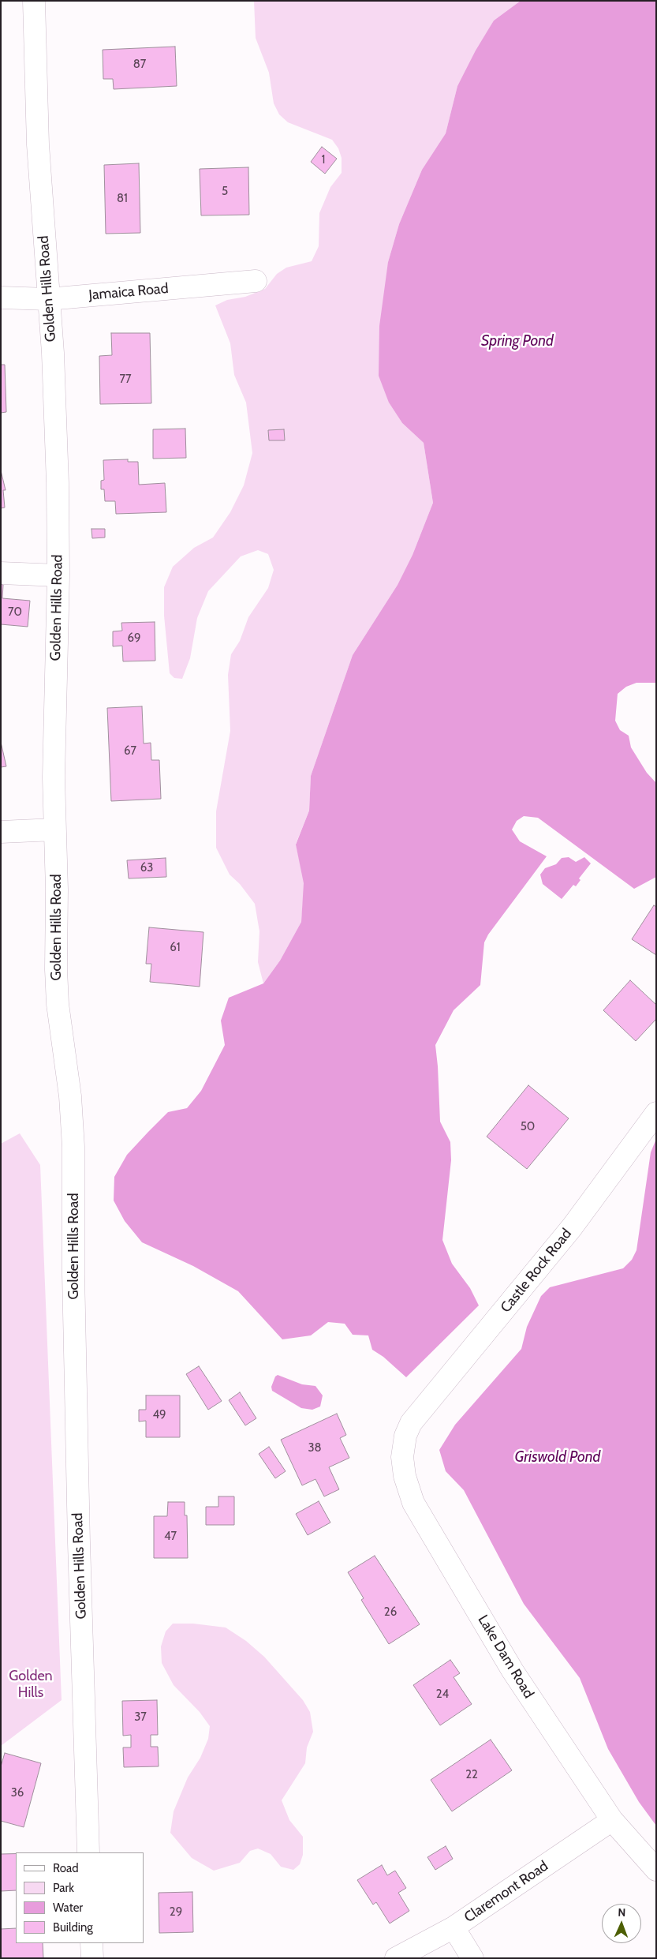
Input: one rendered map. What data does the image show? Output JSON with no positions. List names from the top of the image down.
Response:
{
  "streets": {
    "street": [
      "Golden Hills Road",
      "Jamaica Road",
      "Castle Rock Road",
      "Lake Dam Road",
      "Claremont Road"
    ]
  },
  "crossings": [
    ["Golden Hills Road", "Jamaica Road"],
    ["Castle Rock Road", "Lake Dam Road"],
    ["Lake Dam Road", "Claremont Road"]
  ],
  "water": ["Spring Pond", "Griswold Pond"],
  "parks": ["Golden Hills"],
  "house_numbers": [
    "87",
    "1",
    "5",
    "81",
    "77",
    "70",
    "69",
    "67",
    "63",
    "61",
    "50",
    "49",
    "38",
    "47",
    "26",
    "24",
    "37",
    "22",
    "36",
    "29"
  ],
  "legend": [
    "Road",
    "Park",
    "Water",
    "Building"
  ],
  "north": "top"
}
